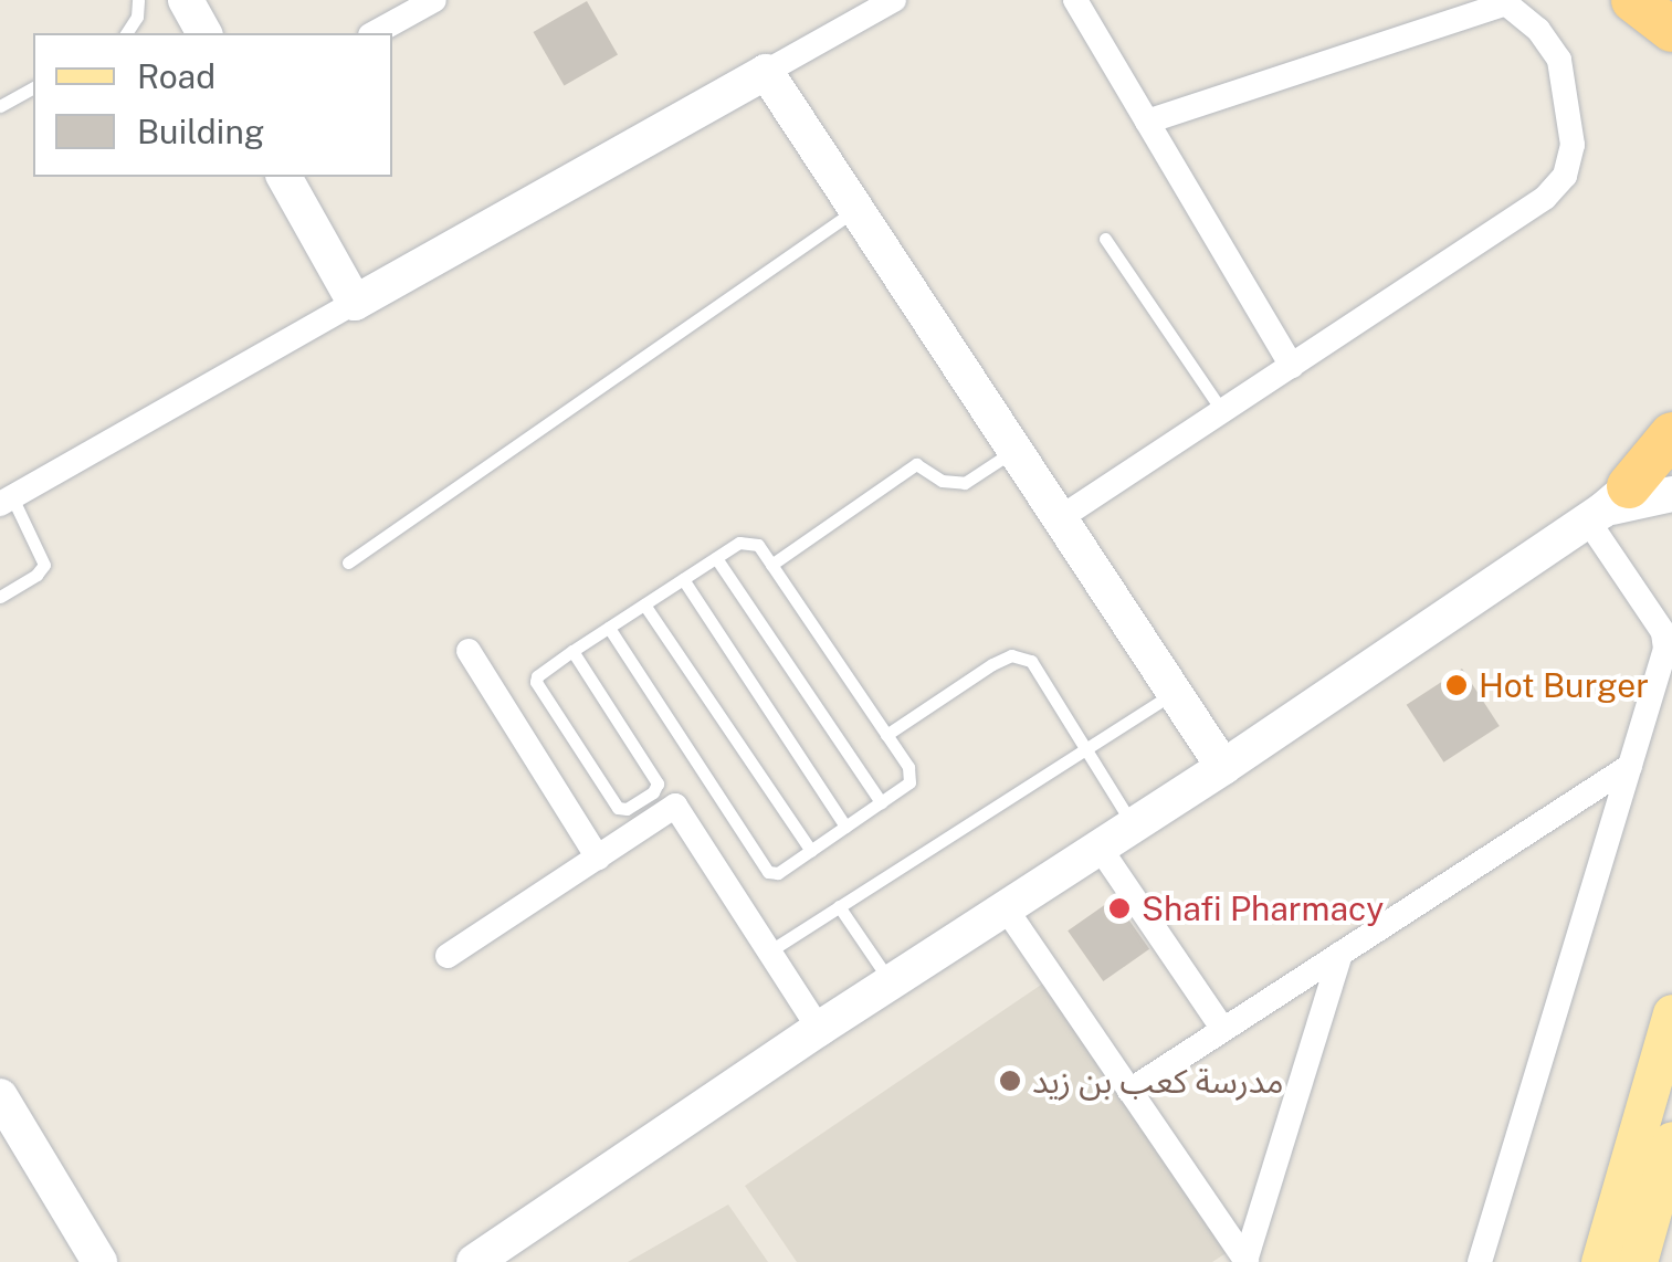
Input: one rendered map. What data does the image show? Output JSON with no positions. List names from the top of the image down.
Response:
{
  "places": ["Hot Burger", "Shafi Pharmacy", "مدرسة كعب بن زيد"],
  "legend": ["Road", "Building"]
}
